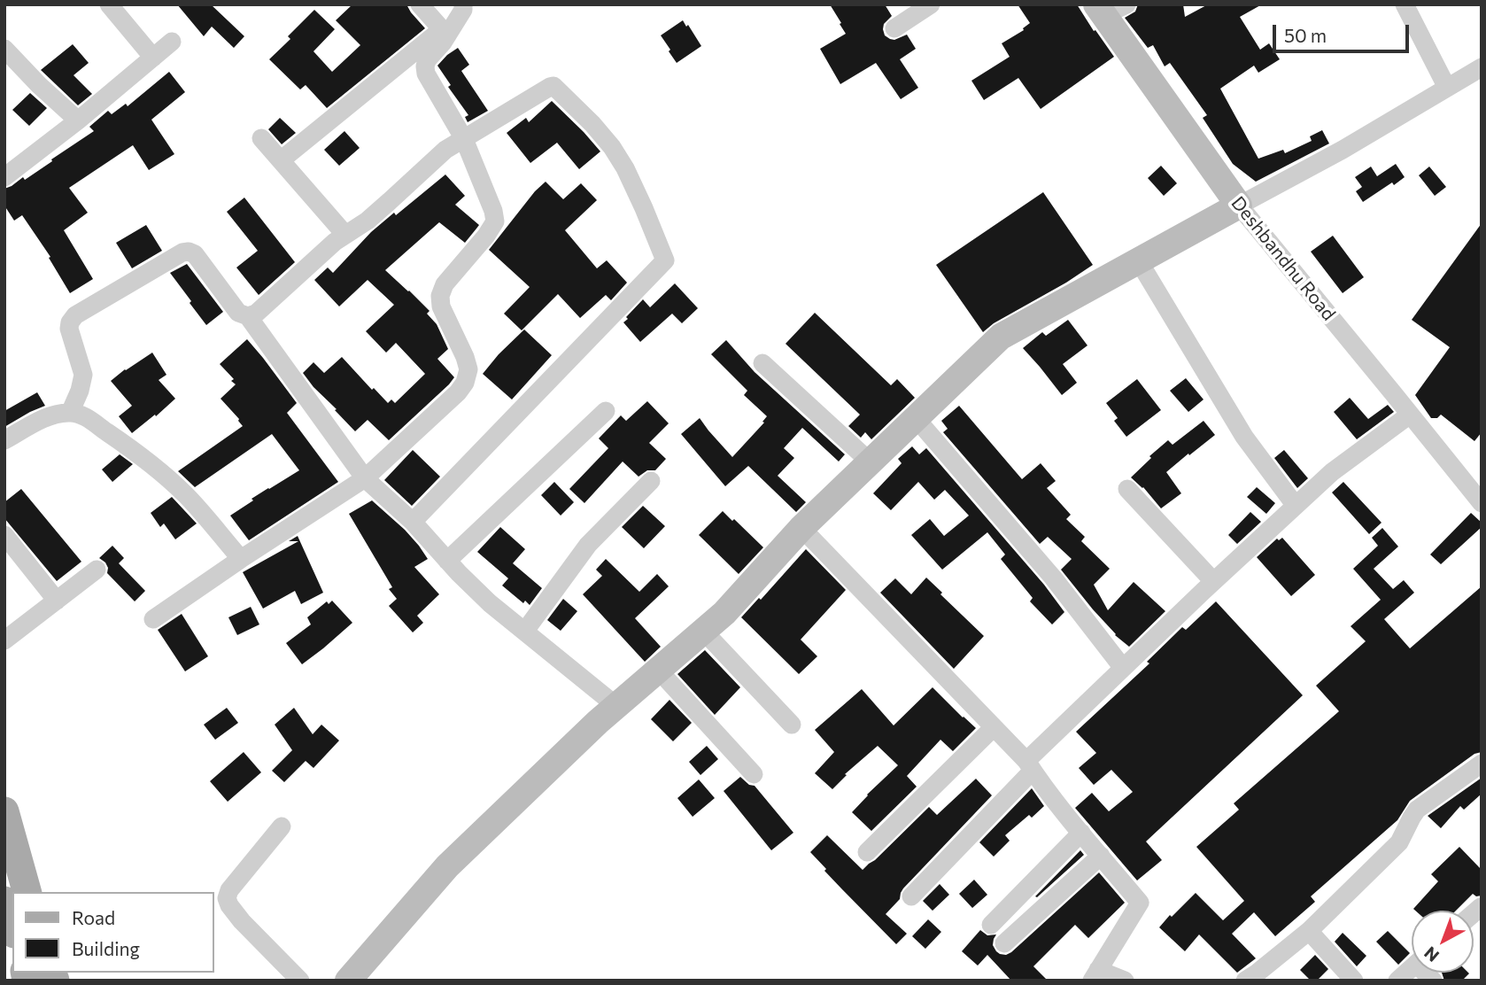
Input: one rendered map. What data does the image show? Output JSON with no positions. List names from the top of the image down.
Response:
{
  "streets": {
    "street": ["Deshbandhu Road"]
  },
  "legend": ["Road", "Building"],
  "scale_bar": "50 m",
  "north": "bottom left"
}
